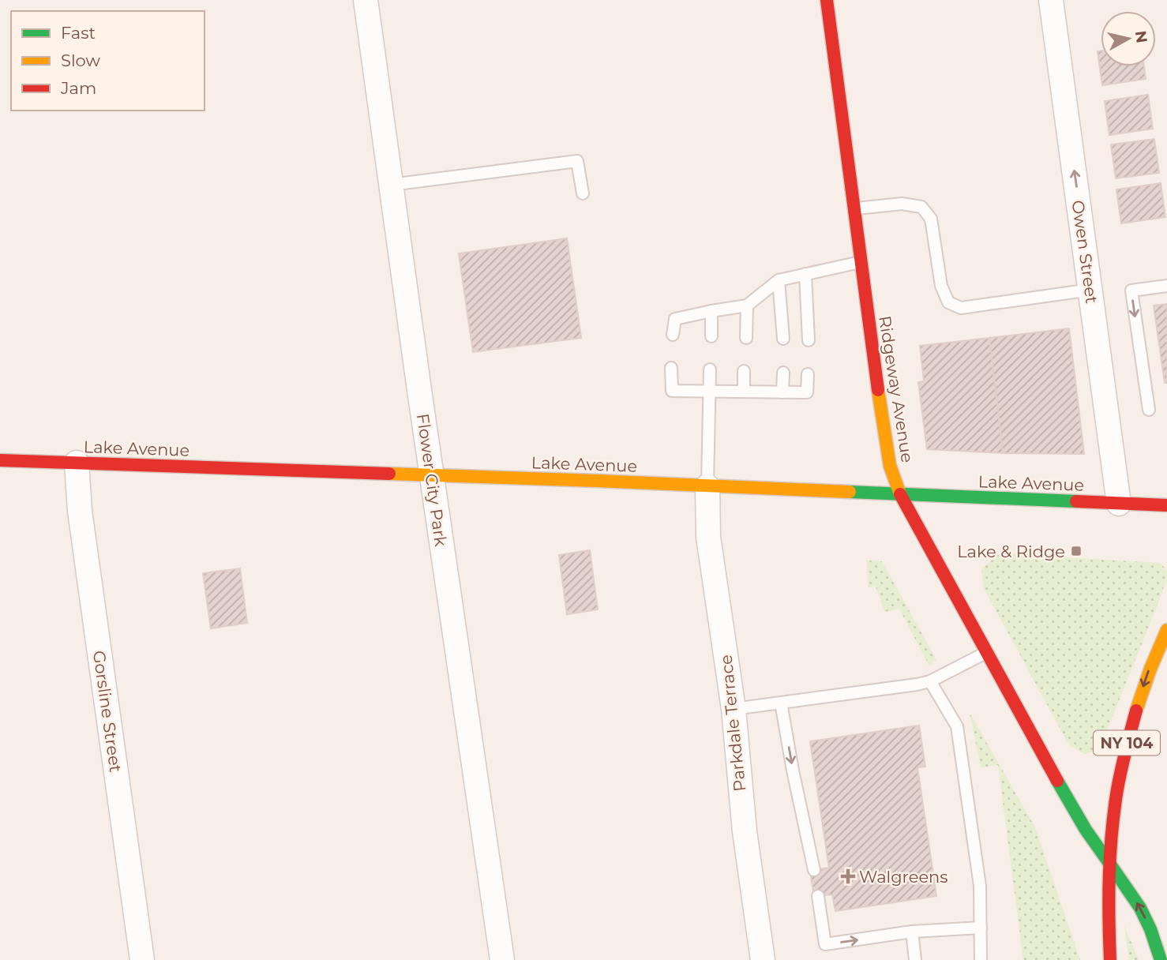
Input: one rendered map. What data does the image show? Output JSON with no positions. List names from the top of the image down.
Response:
{
  "streets": {
    "main road": ["Ridgeway Avenue", "Lake Avenue", "NY 104"],
    "street": [
      "Owen Street",
      "Flower City Park",
      "Gorsline Street",
      "Parkdale Terrace"
    ]
  },
  "crossings": [
    ["Owen Street", "Lake Avenue"],
    ["Ridgeway Avenue", "Lake Avenue"],
    ["Ridgeway Avenue", "NY 104"],
    ["Lake Avenue", "Flower City Park"],
    ["Lake Avenue", "Gorsline Street"],
    ["Lake Avenue", "Parkdale Terrace"]
  ],
  "one_way": ["Owen Street"],
  "places": {
    "transit": ["Lake & Ridge"],
    "health": ["Walgreens"]
  },
  "legend": ["Fast", "Slow", "Jam"],
  "north": "right"
}
